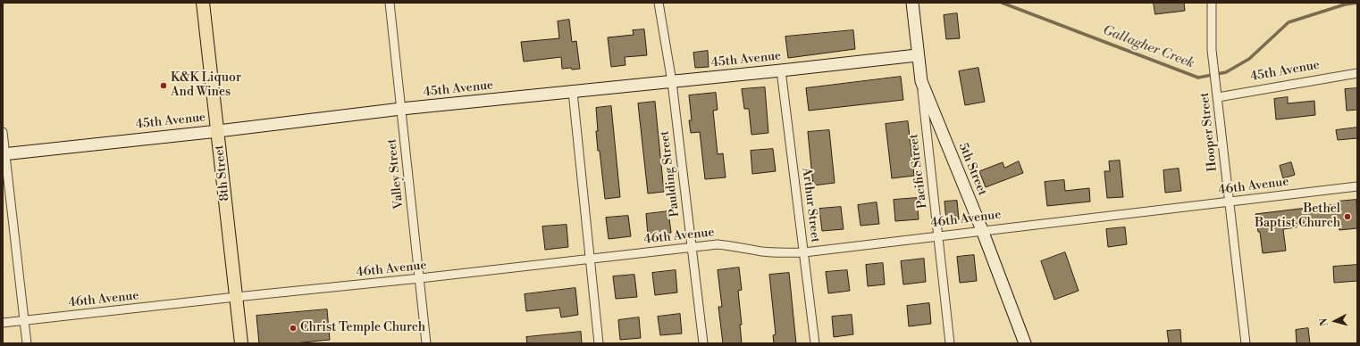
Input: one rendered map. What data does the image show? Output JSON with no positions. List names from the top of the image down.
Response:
{
  "streets": {
    "main road": ["8th Street"],
    "street": [
      "45th Avenue",
      "Hooper Street",
      "5th Street",
      "Pacific Street",
      "Valley Street",
      "Paulding Street",
      "46th Avenue",
      "Arthur Street"
    ]
  },
  "crossings": [
    ["45th Avenue", "Hooper Street"],
    ["45th Avenue", "5th Street"],
    ["45th Avenue", "8th Street"],
    ["45th Avenue", "Valley Street"],
    ["45th Avenue", "Paulding Street"],
    ["45th Avenue", "Arthur Street"],
    ["Hooper Street", "46th Avenue"],
    ["5th Street", "Pacific Street"],
    ["5th Street", "46th Avenue"],
    ["Pacific Street", "46th Avenue"],
    ["8th Street", "46th Avenue"],
    ["Valley Street", "46th Avenue"],
    ["Paulding Street", "46th Avenue"],
    ["46th Avenue", "Arthur Street"]
  ],
  "water": ["Gallagher Creek"],
  "places": ["K&K Liquor And Wines", "Bethel Baptist Church", "Christ Temple Church"],
  "north": "left"
}
